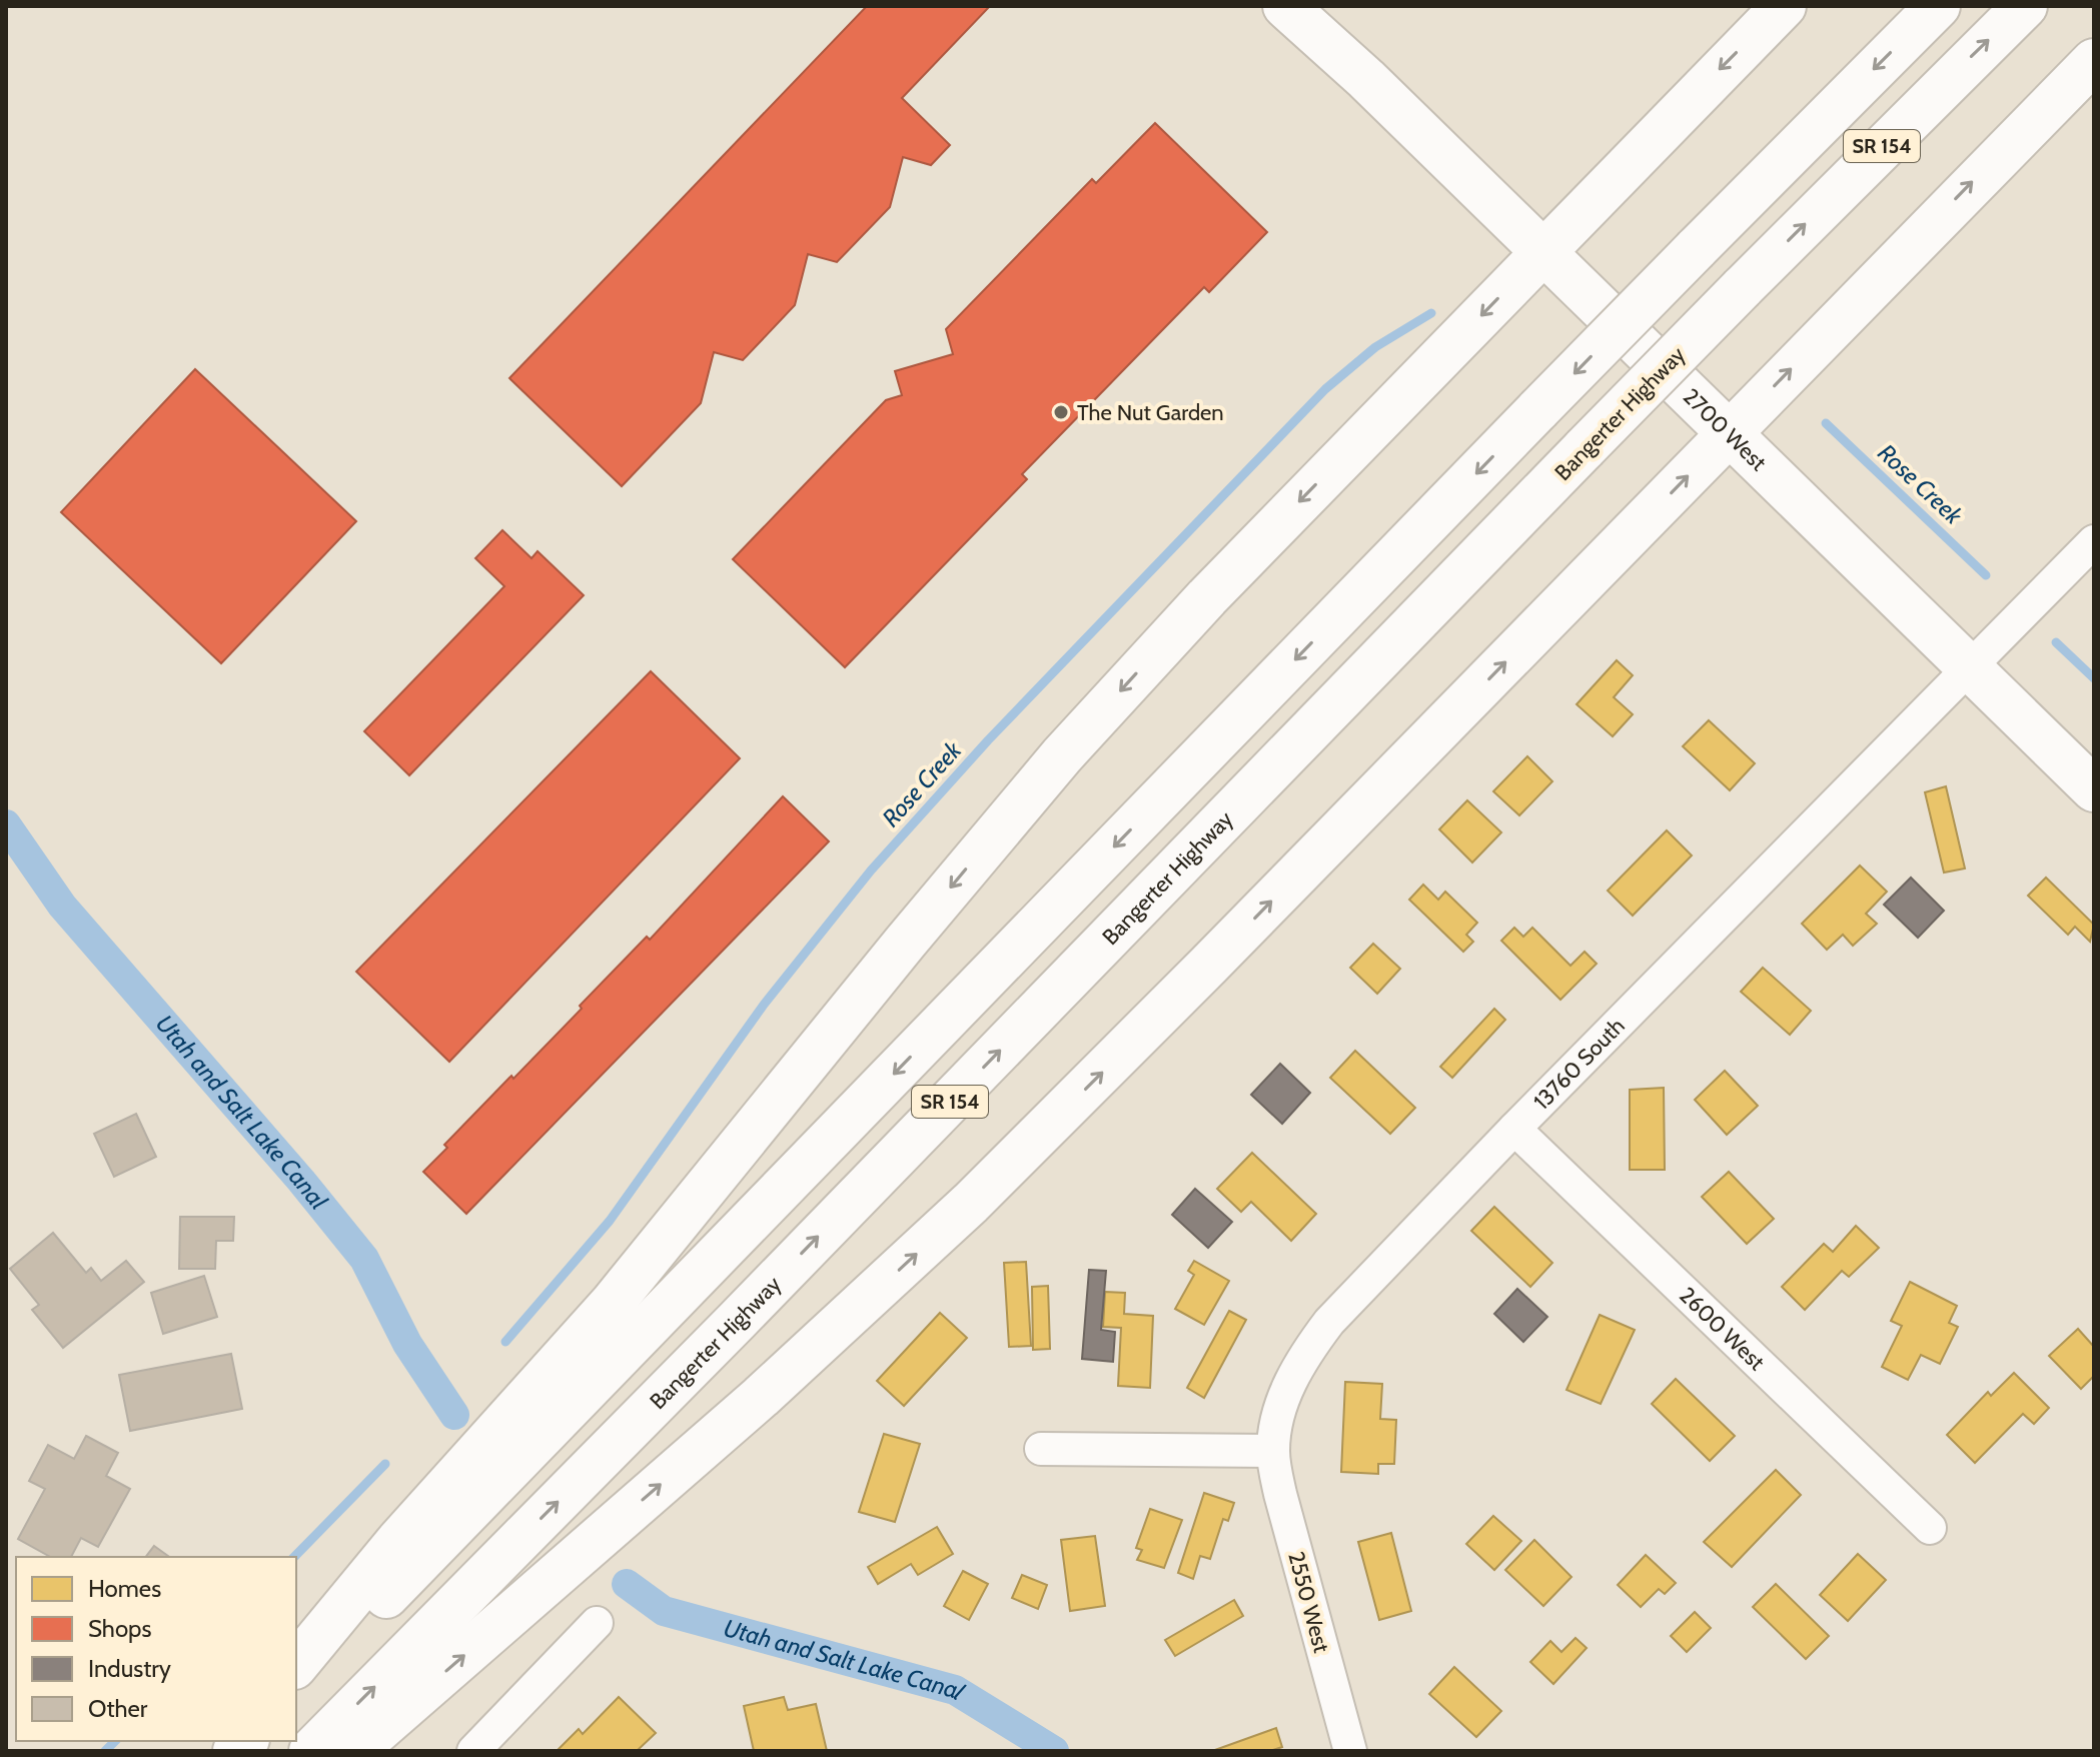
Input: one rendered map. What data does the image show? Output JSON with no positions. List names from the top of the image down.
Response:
{
  "streets": {
    "main road": ["SR 154", "Bangerter Highway", "2700 West"],
    "street": ["13760 South", "2600 West", "2550 West"]
  },
  "crossings": [
    ["2700 West", "13760 South"],
    ["13760 South", "2600 West"],
    ["13760 South", "2550 West"]
  ],
  "water": ["Rose Creek", "Utah and Salt Lake Canal"],
  "places": ["The Nut Garden"],
  "legend": [
    "Homes",
    "Shops",
    "Industry",
    "Other"
  ]
}
